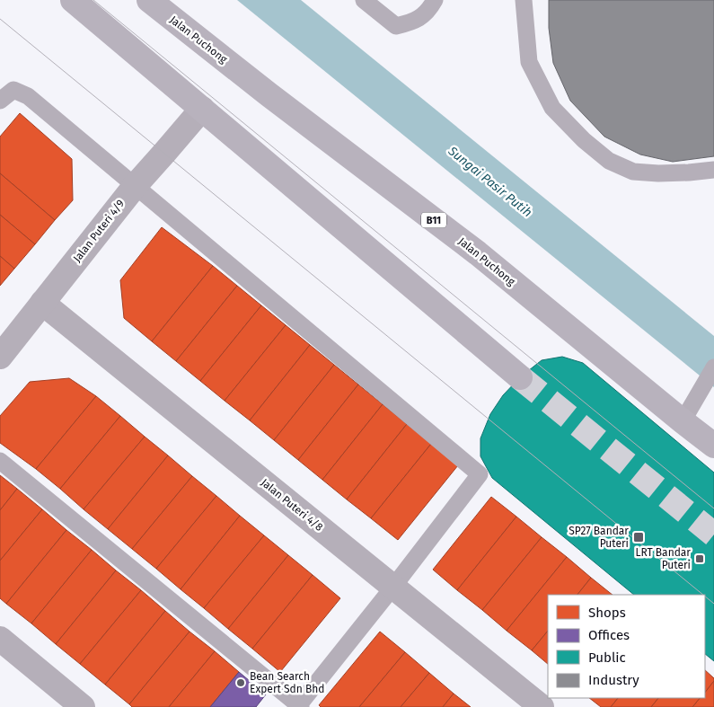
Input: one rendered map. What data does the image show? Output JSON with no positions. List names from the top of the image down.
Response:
{
  "streets": {
    "main road": ["Jalan Puchong", "B11"],
    "street": ["Jalan Puteri 4/9", "Jalan Puteri 4/8"]
  },
  "crossings": [
    ["Jalan Puteri 4/9", "Jalan Puteri 4/8"]
  ],
  "water": ["Sungai Pasir Putih"],
  "places": {
    "transit": ["SP27 Bandar Puteri", "LRT Bandar Puteri"],
    "other": ["Bean Search Expert Sdn Bhd"]
  },
  "legend": [
    "Shops",
    "Offices",
    "Public",
    "Industry"
  ]
}
